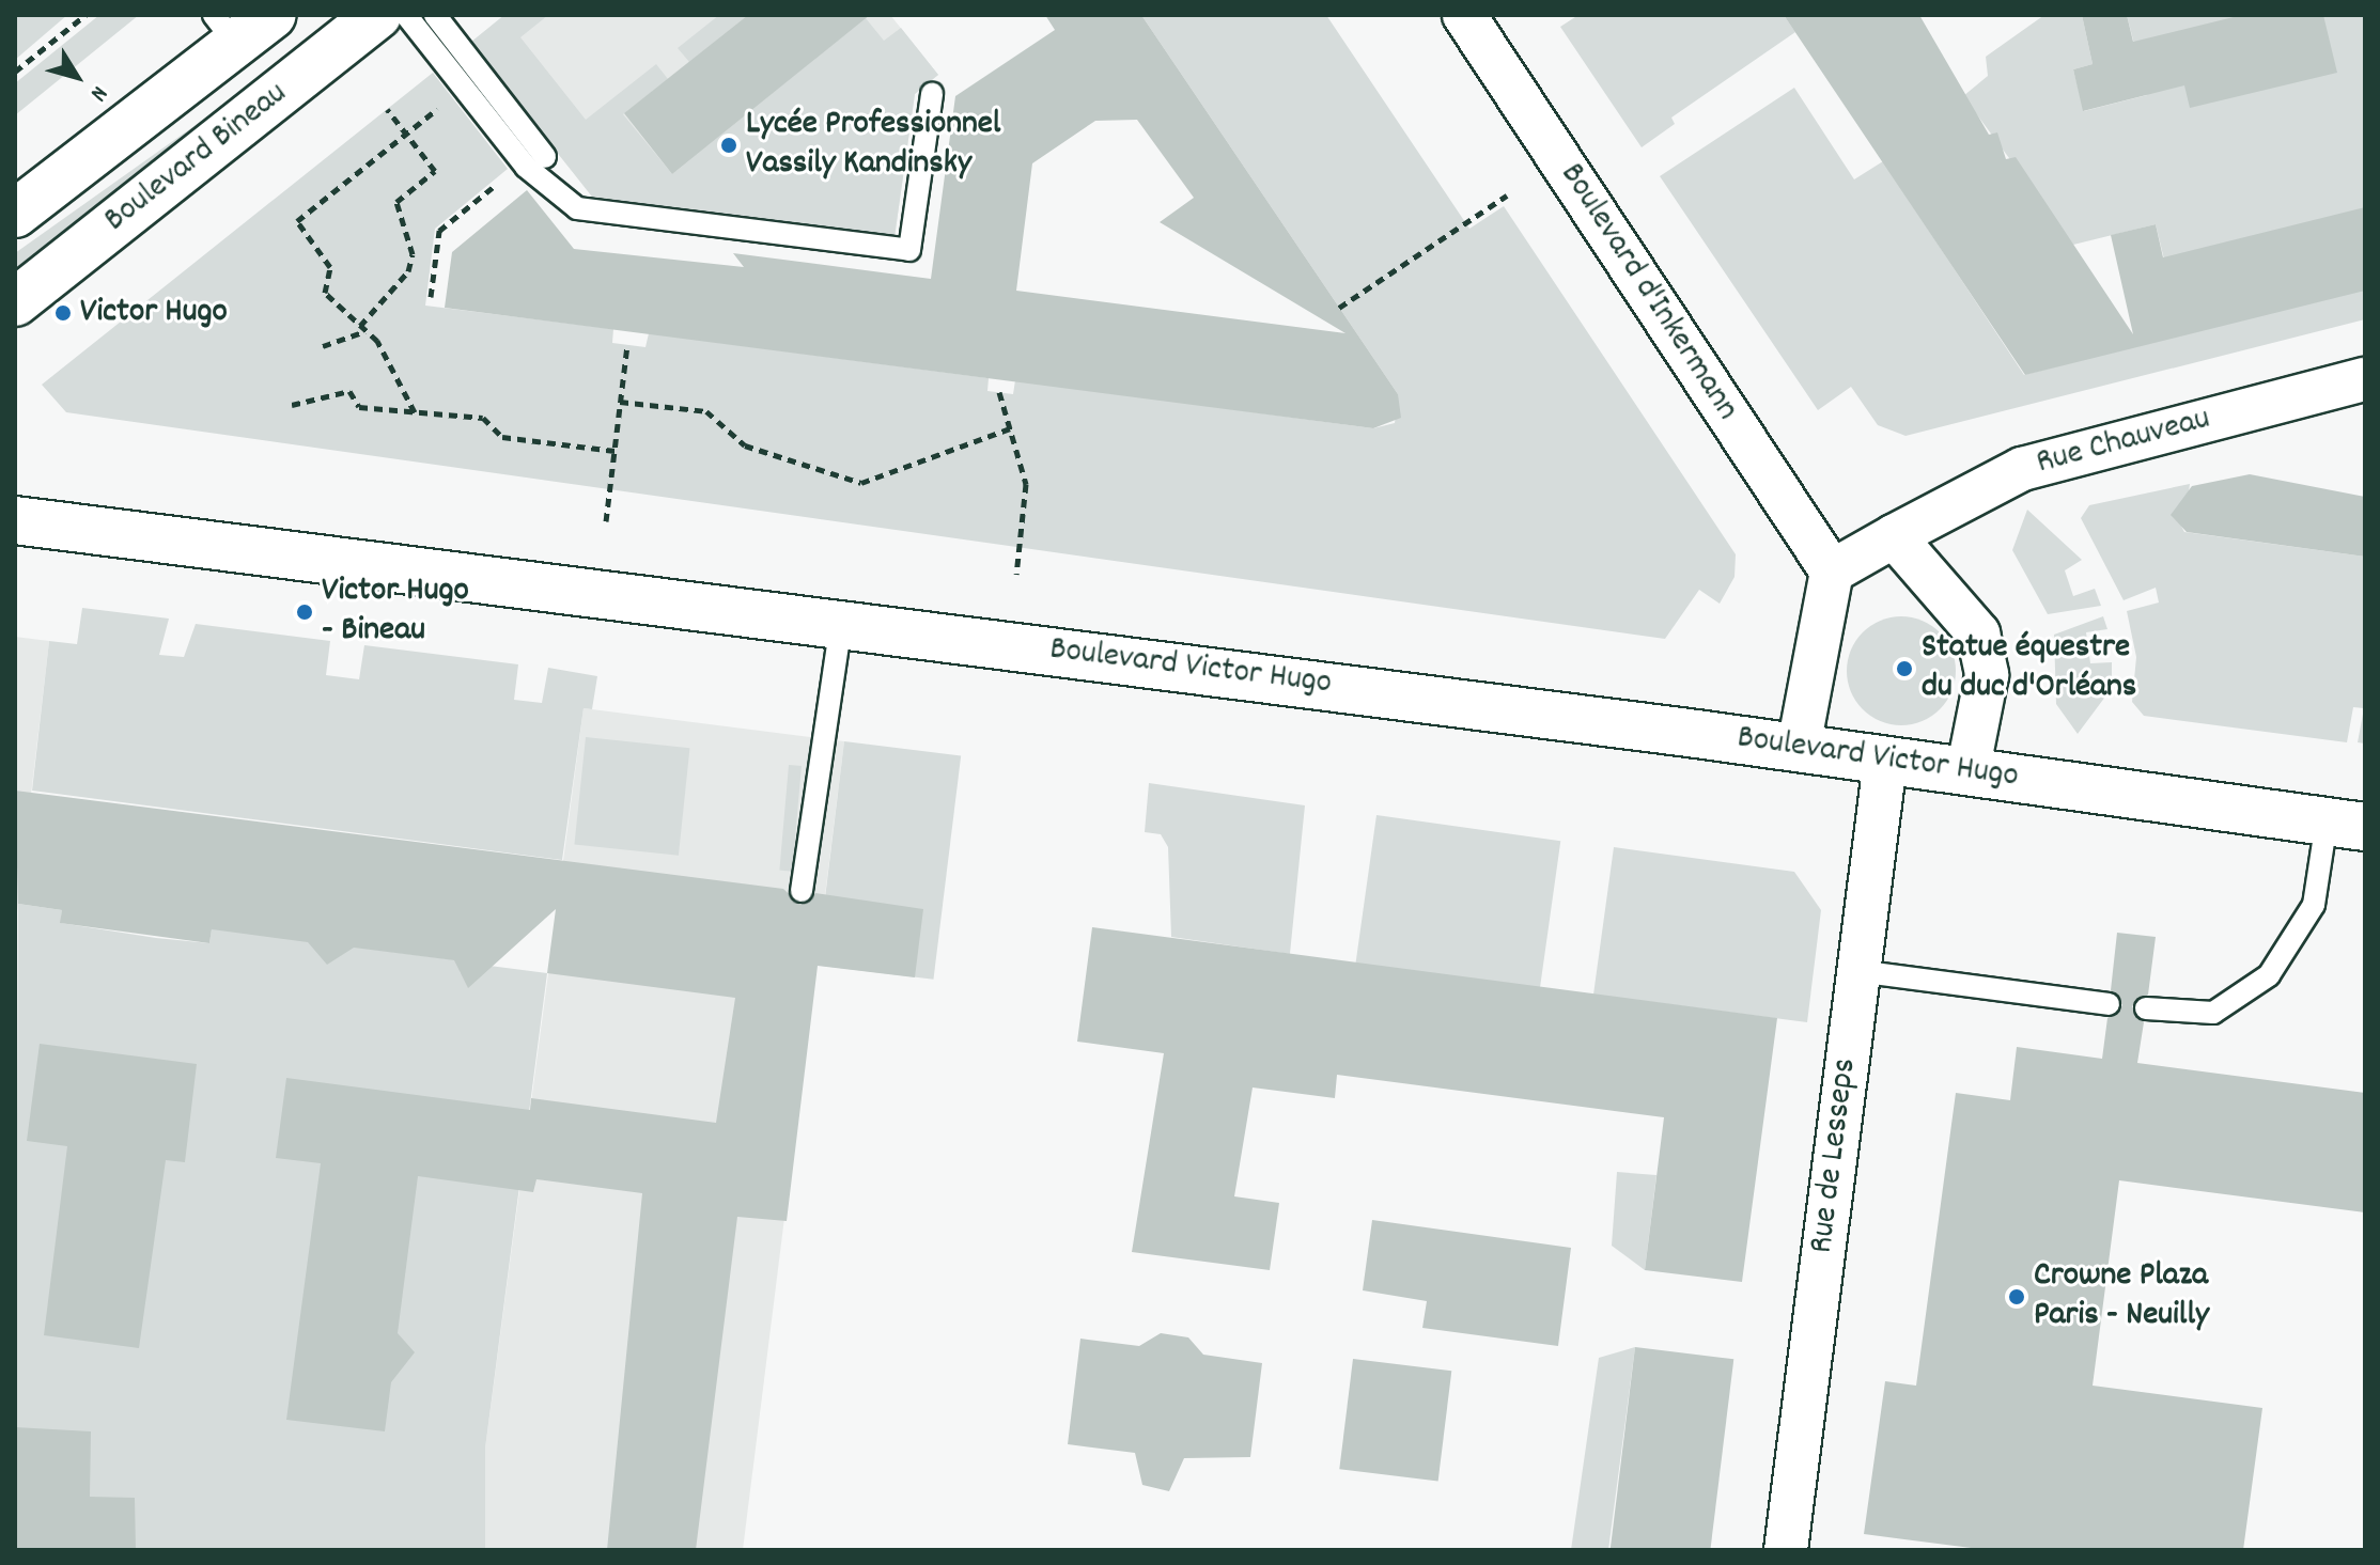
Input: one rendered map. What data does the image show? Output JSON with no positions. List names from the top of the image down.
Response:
{
  "streets": {
    "street": [
      "Boulevard Bineau",
      "Boulevard d'Inkermann",
      "Rue Chauveau",
      "Boulevard Victor Hugo",
      "Rue de Lesseps"
    ]
  },
  "crossings": [
    ["Boulevard d'Inkermann", "Rue Chauveau"],
    ["Boulevard Victor Hugo", "Rue de Lesseps"]
  ],
  "places": [
    "Lycée Professionnel Vassily Kandinsky",
    "Victor Hugo",
    "Victor Hugo - Bineau",
    "Statue équestre du duc d'Orléans",
    "Crowne Plaza Paris - Neuilly"
  ],
  "north": "bottom right"
}
